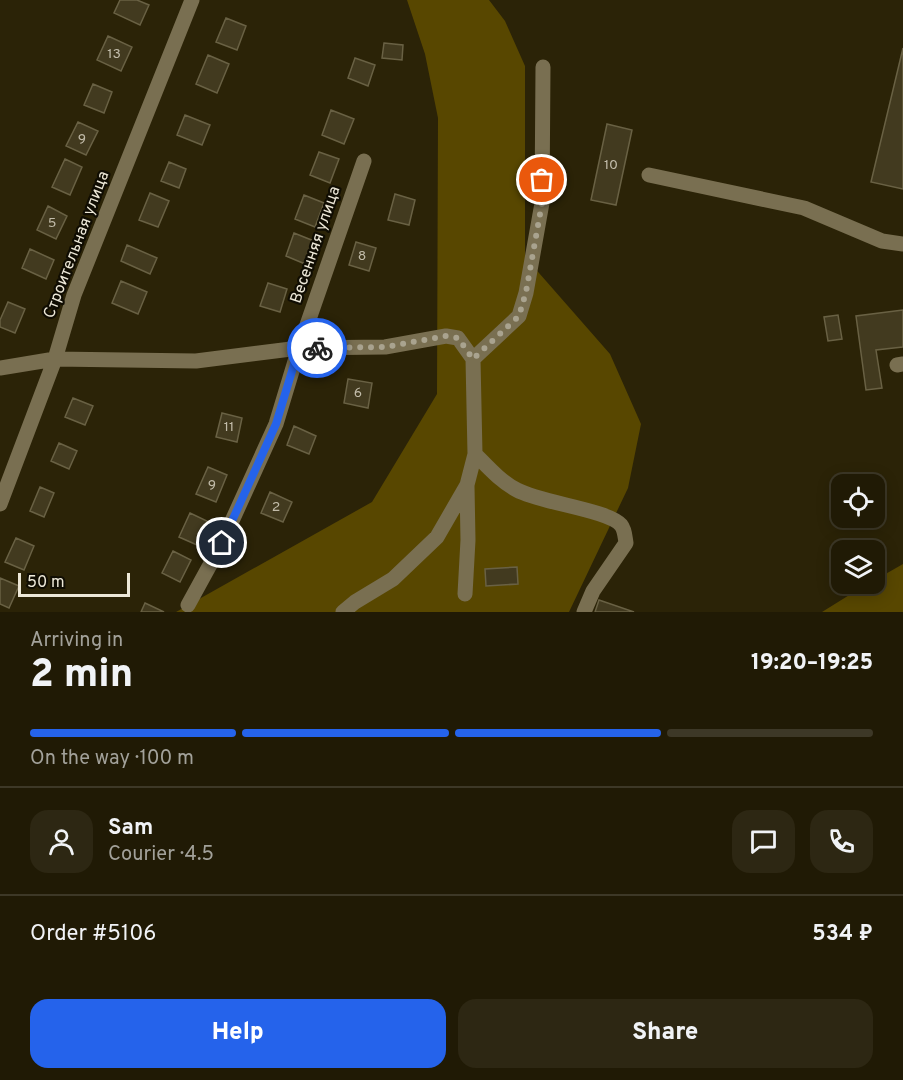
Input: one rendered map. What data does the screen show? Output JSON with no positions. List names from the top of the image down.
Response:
{
  "streets": {
    "street": ["Строительная улица", "Весенняя улица"]
  },
  "house_numbers": [
    "13",
    "9",
    "10",
    "5",
    "8",
    "6",
    "11",
    "9",
    "2"
  ],
  "scale_bar": "50 m",
  "page": {
    "scale": "50 m",
    "heading": ["2 min", "Arriving in", "19:20–19:25"],
    "panel": [
      "Sam",
      "Courier · 4.5",
      "Order #5106",
      "534 ₽"
    ],
    "bar": "On the way · 100 m",
    "buttons": ["Help", "Share"]
  }
}
